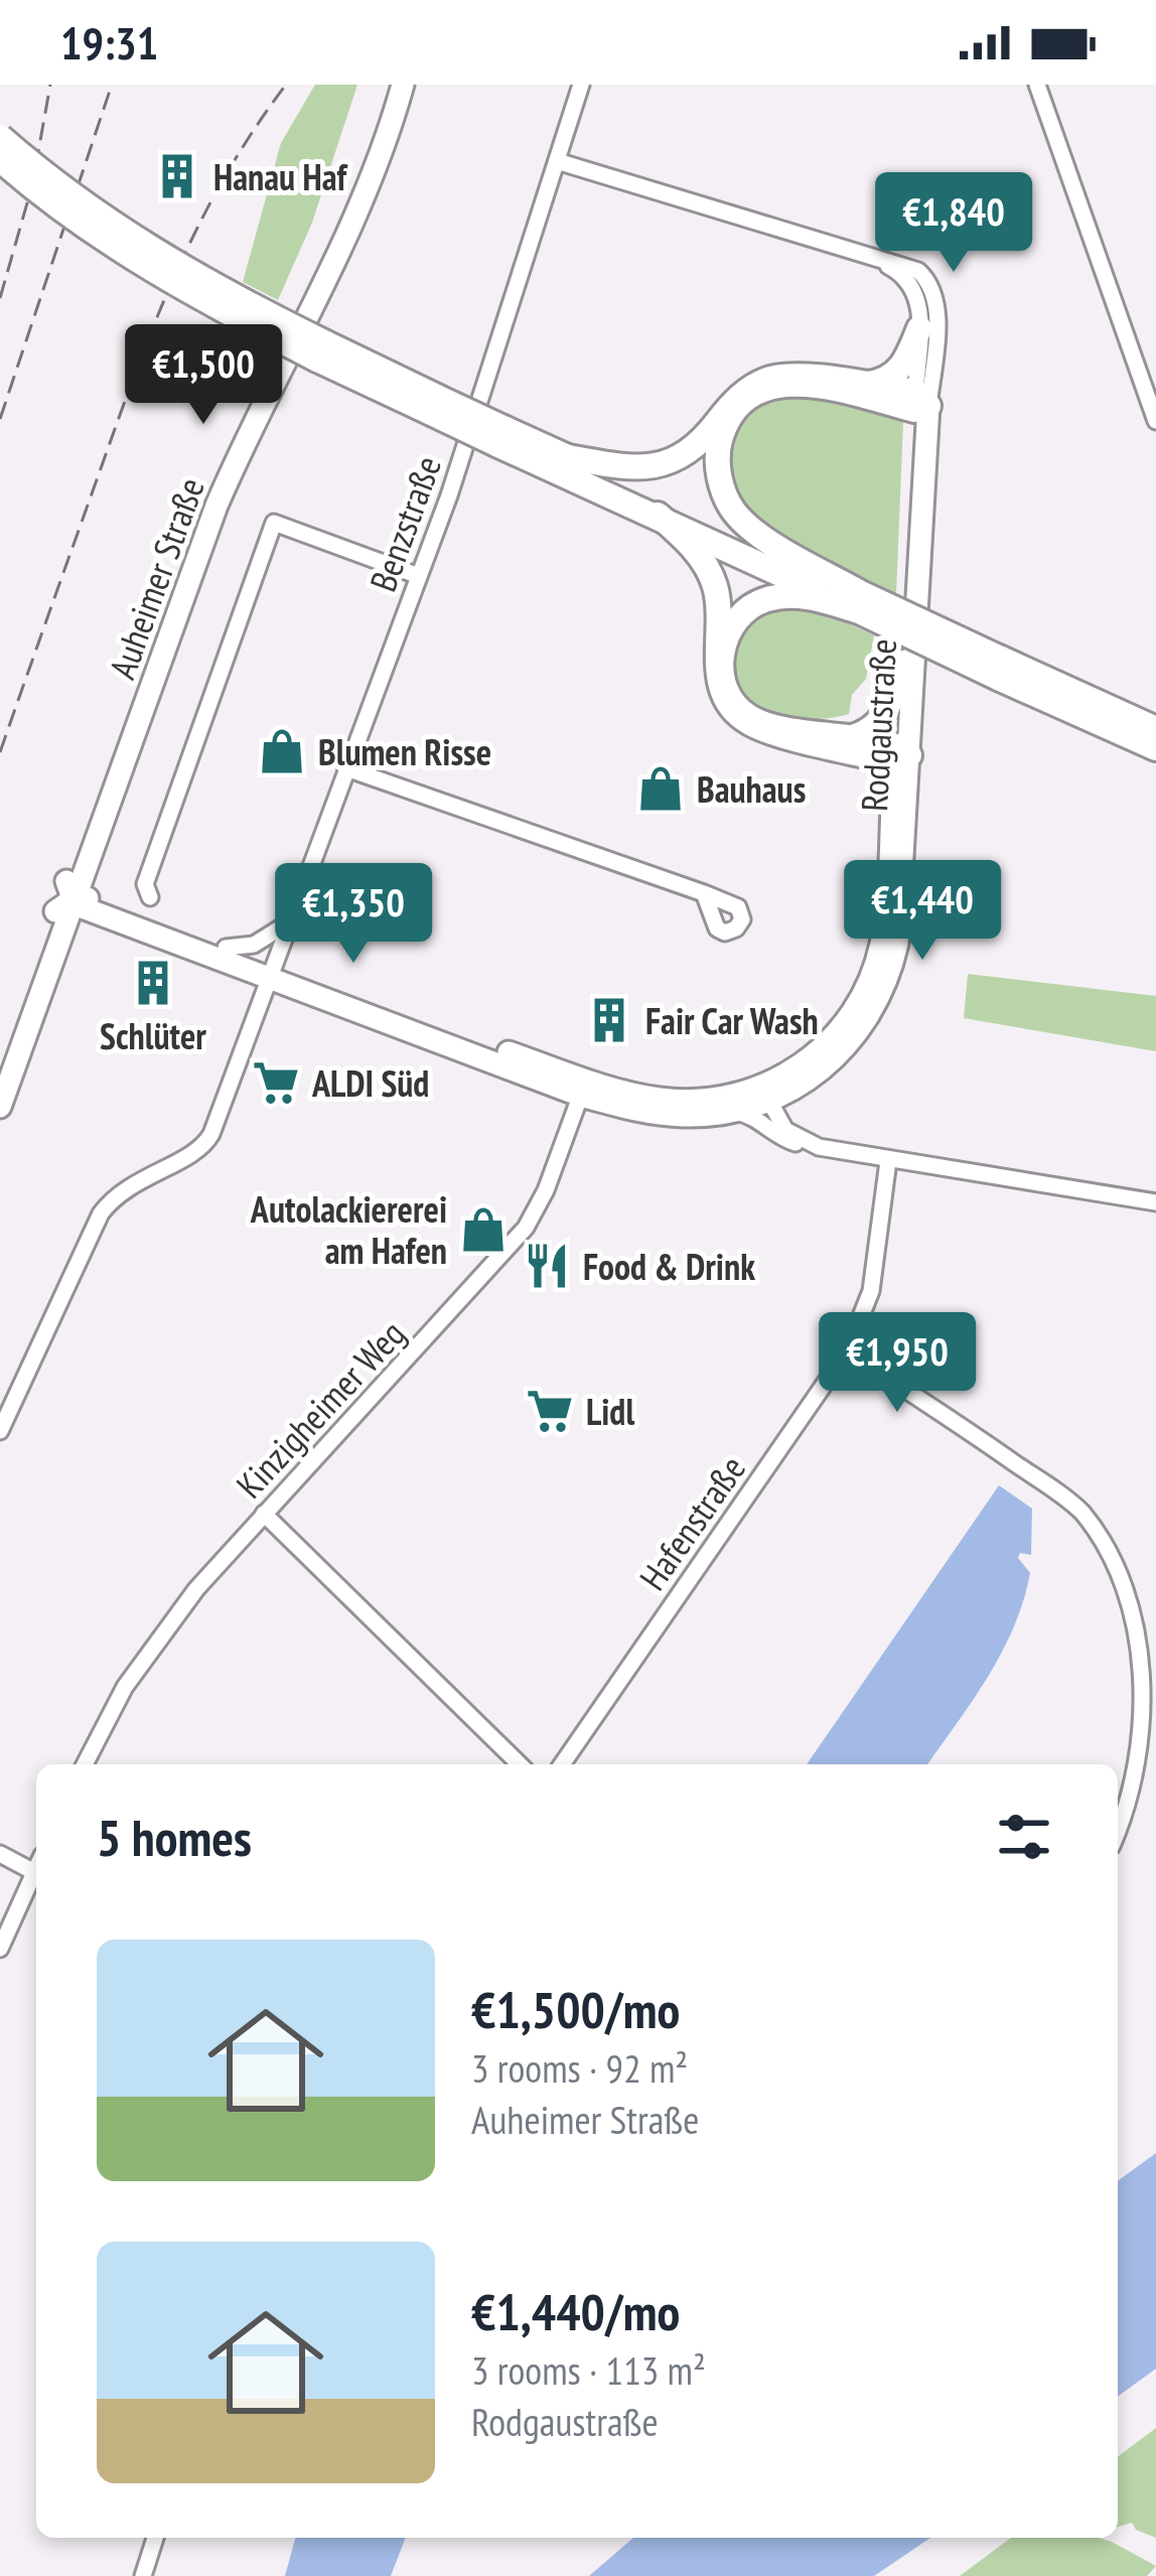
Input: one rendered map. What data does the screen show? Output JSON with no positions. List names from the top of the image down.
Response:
{
  "streets": {
    "main road": ["Auheimer Straße", "Rodgaustraße"],
    "street": ["Benzstraße", "Kinzigheimer Weg", "Hafenstraße"]
  },
  "crossings": [
    ["Benzstraße", "Rodgaustraße"],
    ["Auheimer Straße", "Rodgaustraße"],
    ["Rodgaustraße", "Kinzigheimer Weg"]
  ],
  "places": {
    "building": ["Hanau Haf", "Schlüter", "Fair Car Wash"],
    "shop": ["Blumen Risse", "Bauhaus", "Autolackiererei am Hafen"],
    "supermarket": ["ALDI Süd", "Lidl"],
    "restaurant": ["Food & Drink"]
  },
  "page": {
    "status": "19:31",
    "price": [
      "€1,840",
      "€1,500",
      "€1,440",
      "€1,350",
      "€1,950"
    ],
    "heading": "5 homes",
    "list": [
      {
        "name": "€1,500/mo",
        "note": "3 rooms · 92 m² · Auheimer Straße"
      },
      {
        "name": "€1,440/mo",
        "note": "3 rooms · 113 m² · Rodgaustraße"
      }
    ]
  }
}
